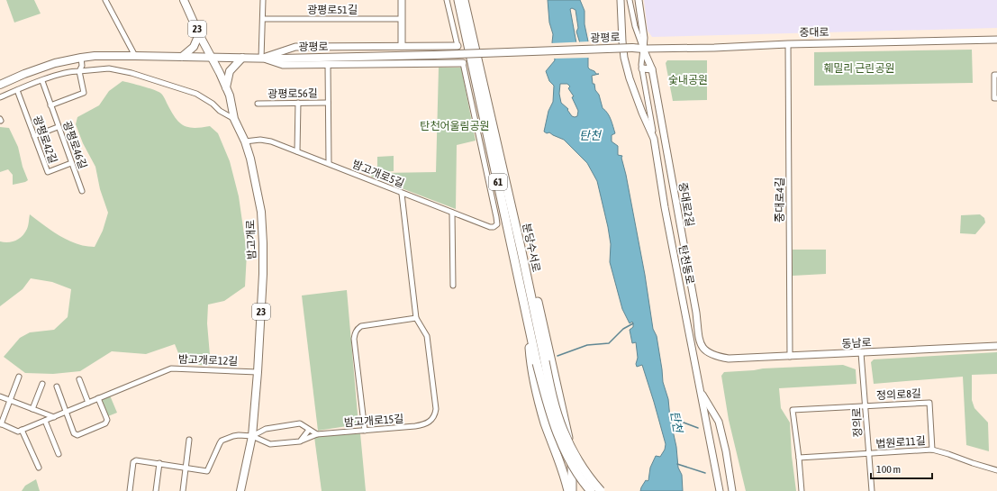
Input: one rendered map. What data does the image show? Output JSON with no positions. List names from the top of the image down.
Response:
{
  "streets": {
    "highway": ["61", "분당수서로"],
    "main road": [
      "23",
      "중대로",
      "광평로",
      "중대로2길",
      "밤고개로",
      "탄천동로",
      "동남로"
    ],
    "street": [
      "광평로51길",
      "광평로56길",
      "광평로42길",
      "광평로46길",
      "밤고개로5길",
      "중대로4길",
      "밤고개로12길",
      "정의로8길",
      "밤고개로15길",
      "정의로",
      "법원로11길"
    ]
  },
  "crossings": [
    ["중대로", "광평로"],
    ["중대로", "중대로4길"],
    ["중대로", "중대로2길"],
    ["중대로", "탄천동로"],
    ["광평로", "밤고개로"],
    ["광평로56길", "밤고개로5길"],
    ["광평로42길", "광평로46길"],
    ["밤고개로5길", "밤고개로"],
    ["중대로4길", "동남로"],
    ["중대로2길", "탄천동로"],
    ["중대로2길", "동남로"],
    ["밤고개로", "밤고개로12길"],
    ["동남로", "정의로"],
    ["정의로8길", "정의로"],
    ["정의로8길", "법원로11길"],
    ["정의로", "법원로11길"]
  ],
  "water": ["탄천"],
  "parks": ["훼밀리 근린공원", "숯내공원", "탄천어울림공원"],
  "scale_bar": "100 m"
}
